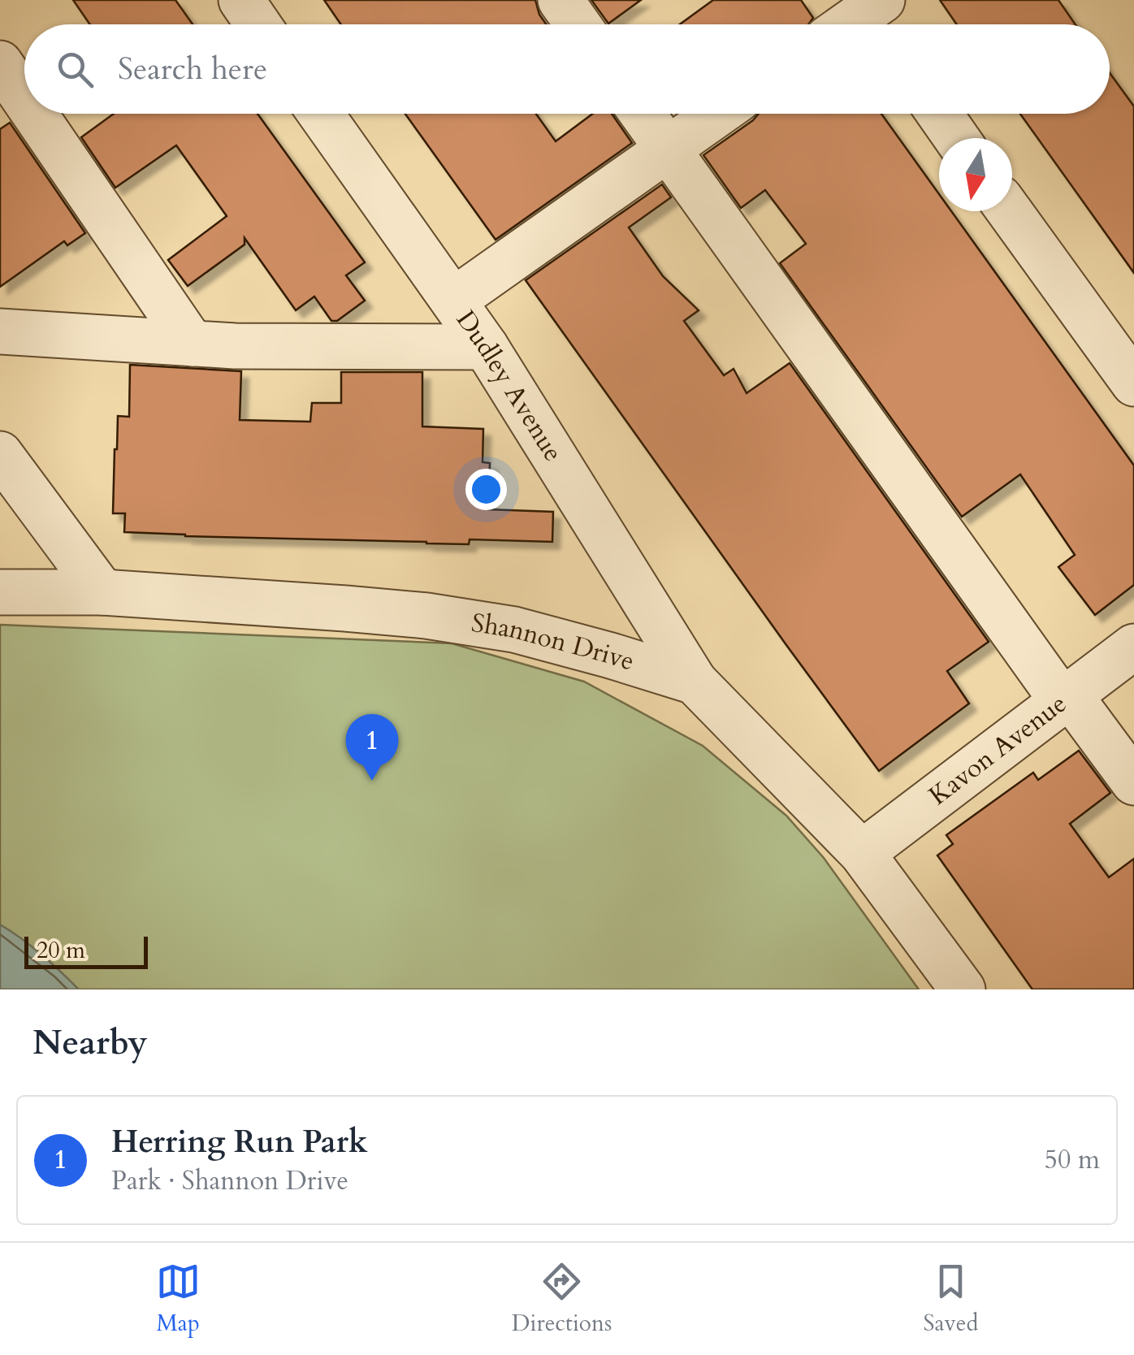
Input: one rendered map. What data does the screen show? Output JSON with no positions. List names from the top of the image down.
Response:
{
  "streets": {
    "street": ["Dudley Avenue", "Shannon Drive", "Kavon Avenue"]
  },
  "crossings": [
    ["Dudley Avenue", "Shannon Drive"],
    ["Shannon Drive", "Kavon Avenue"]
  ],
  "scale_bar": "20 m",
  "north": "bottom",
  "page": {
    "search": "Search here",
    "pins": "1",
    "scale": "20 m",
    "heading": "Nearby",
    "list": [
      {
        "mark": "1",
        "name": "Herring Run Park",
        "note": "Park · Shannon Drive",
        "value": "50 m"
      }
    ],
    "nav": ["Map", "Directions", "Saved"]
  }
}
